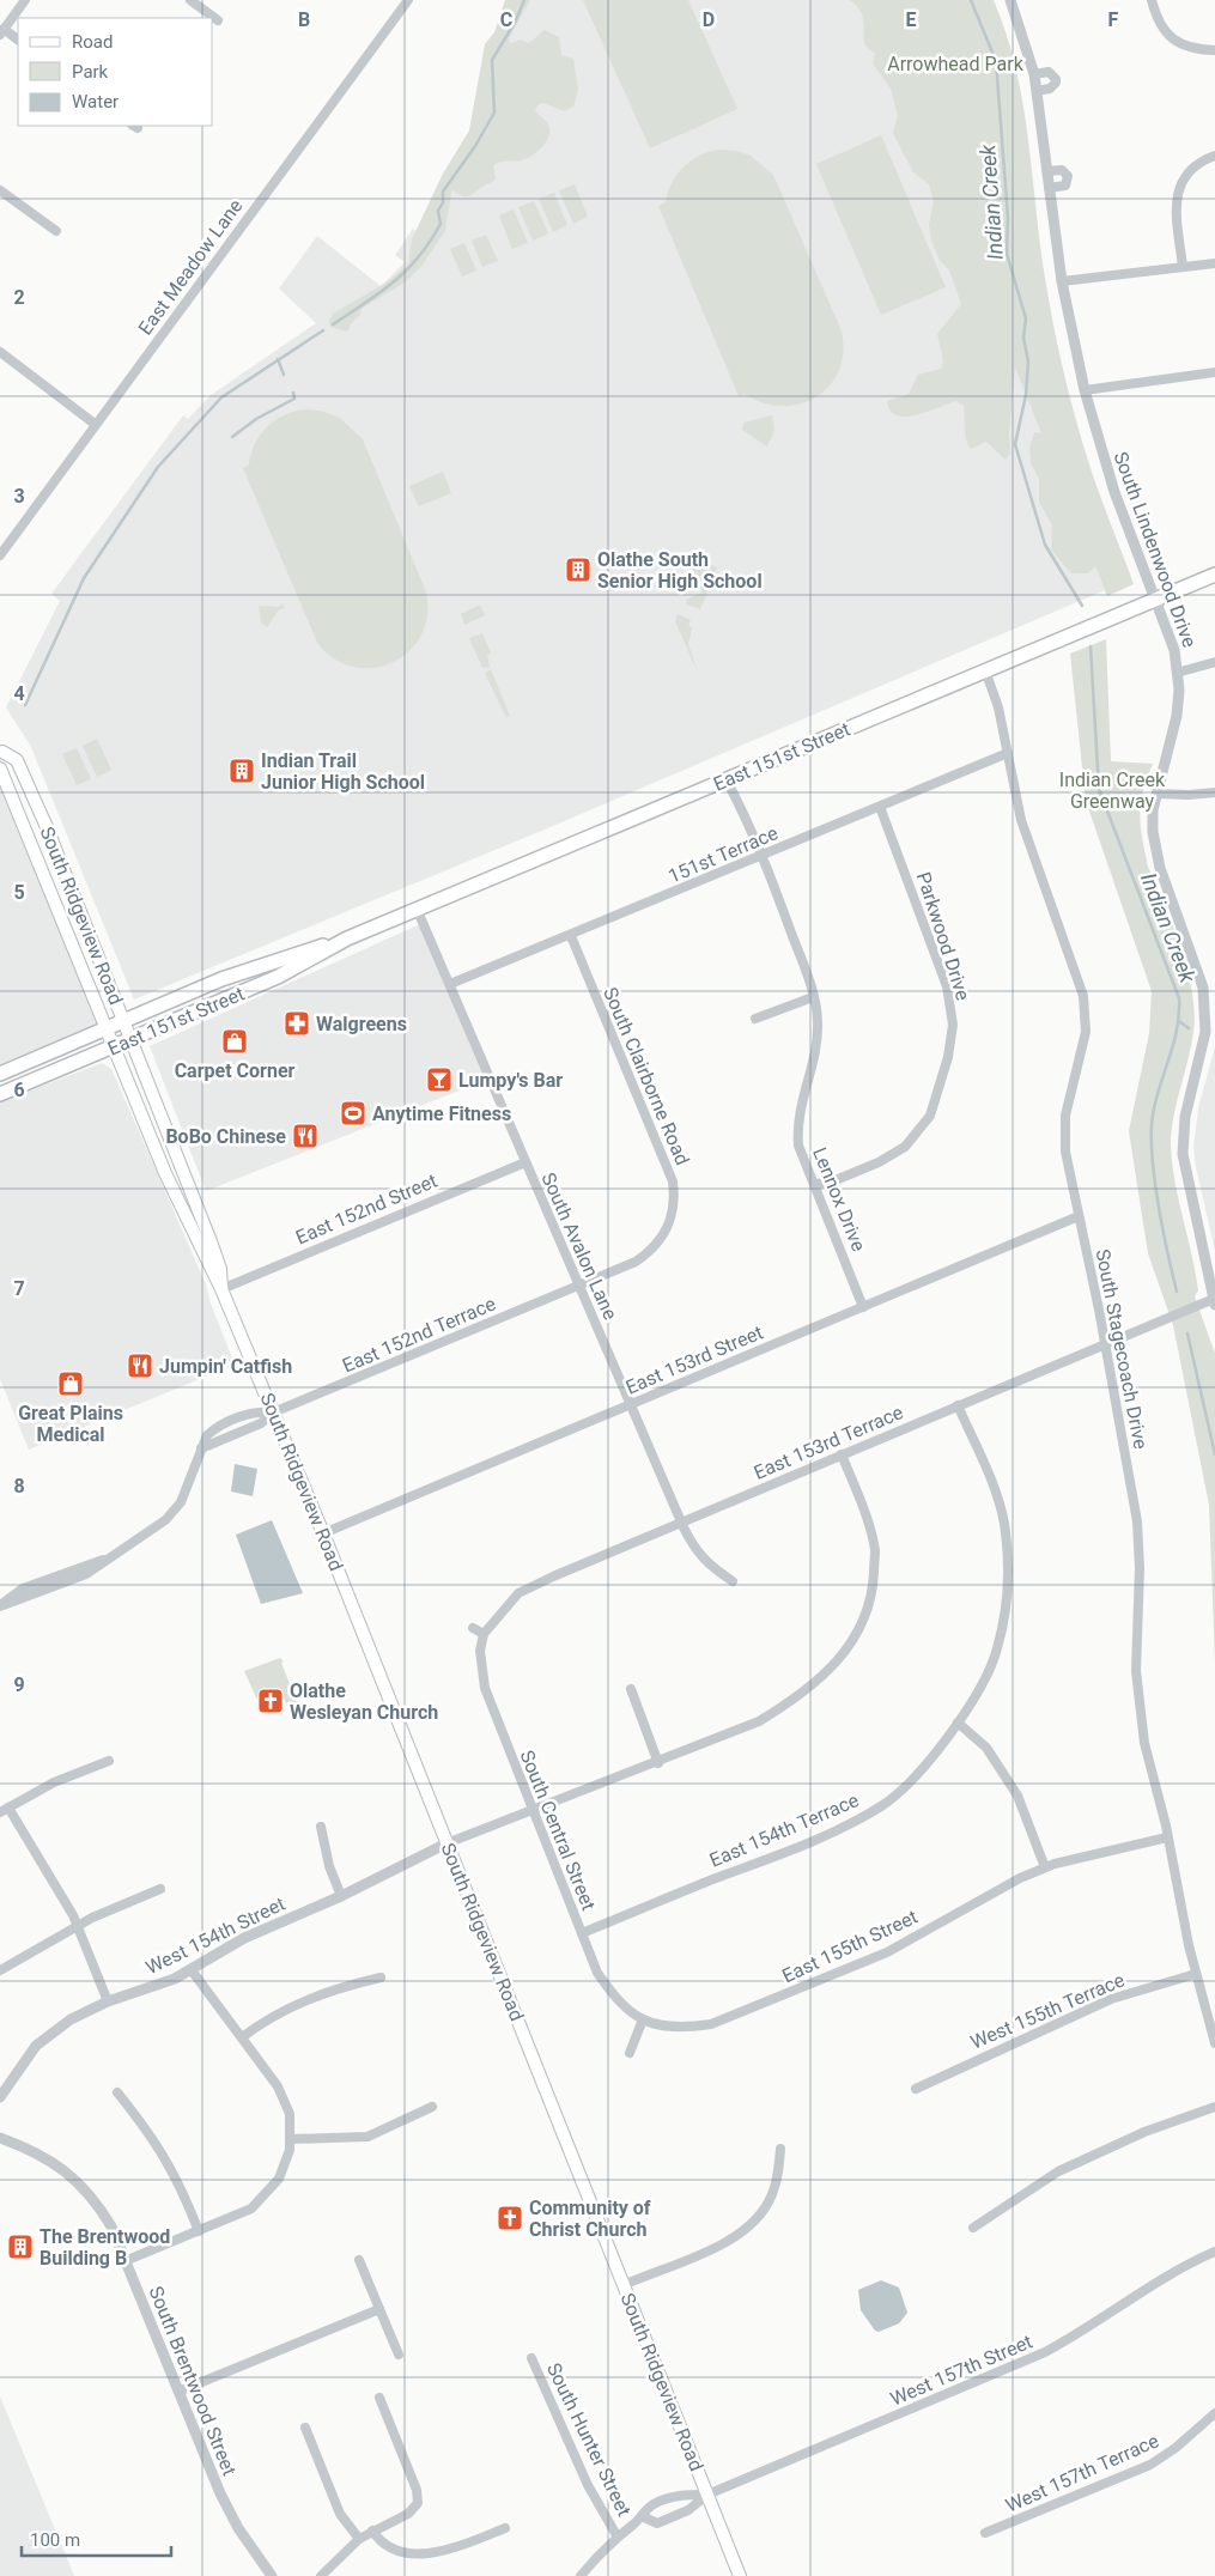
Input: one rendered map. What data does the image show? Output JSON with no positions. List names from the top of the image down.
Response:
{
  "streets": {
    "main road": ["East 151st Street", "South Ridgeview Road"],
    "street": [
      "East Meadow Lane",
      "South Lindenwood Drive",
      "151st Terrace",
      "Parkwood Drive",
      "South Clairborne Road",
      "Lennox Drive",
      "East 152nd Street",
      "South Avalon Lane",
      "East 152nd Terrace",
      "South Stagecoach Drive",
      "East 153rd Street",
      "East 153rd Terrace",
      "South Central Street",
      "East 154th Terrace",
      "West 154th Street",
      "East 155th Street",
      "West 155th Terrace",
      "West 157th Street",
      "South Brentwood Street",
      "South Hunter Street",
      "West 157th Terrace"
    ]
  },
  "crossings": [
    ["South Lindenwood Drive", "East 151st Street"],
    ["South Lindenwood Drive", "East 153rd Terrace"],
    ["East 151st Street", "South Ridgeview Road"],
    ["East 151st Street", "Lennox Drive"],
    ["East 151st Street", "South Avalon Lane"],
    ["East 151st Street", "South Stagecoach Drive"],
    ["151st Terrace", "Parkwood Drive"],
    ["151st Terrace", "South Clairborne Road"],
    ["151st Terrace", "Lennox Drive"],
    ["151st Terrace", "South Avalon Lane"],
    ["151st Terrace", "South Stagecoach Drive"],
    ["South Ridgeview Road", "East 152nd Street"],
    ["South Ridgeview Road", "East 152nd Terrace"],
    ["South Ridgeview Road", "East 153rd Street"],
    ["South Ridgeview Road", "West 154th Street"],
    ["South Ridgeview Road", "West 157th Street"],
    ["Parkwood Drive", "Lennox Drive"],
    ["South Clairborne Road", "South Avalon Lane"],
    ["South Clairborne Road", "East 152nd Terrace"],
    ["Lennox Drive", "East 153rd Street"],
    ["East 152nd Street", "South Avalon Lane"],
    ["South Avalon Lane", "East 152nd Terrace"],
    ["South Avalon Lane", "East 153rd Street"],
    ["South Avalon Lane", "East 153rd Terrace"],
    ["South Stagecoach Drive", "East 153rd Street"],
    ["South Stagecoach Drive", "East 153rd Terrace"],
    ["South Stagecoach Drive", "East 155th Street"],
    ["South Stagecoach Drive", "West 155th Terrace"],
    ["East 153rd Terrace", "South Central Street"],
    ["East 153rd Terrace", "East 154th Terrace"],
    ["South Central Street", "East 154th Terrace"],
    ["South Central Street", "East 155th Street"],
    ["West 157th Street", "South Hunter Street"]
  ],
  "water": ["Indian Creek"],
  "parks": ["Arrowhead Park", "Indian Creek Greenway"],
  "places": {
    "building": ["Olathe South Senior High School", "Indian Trail Junior High School", "The Brentwood Building B"],
    "pharmacy": ["Walgreens"],
    "shop": ["Carpet Corner", "Great Plains Medical"],
    "bar": ["Lumpy's Bar"],
    "sports": ["Anytime Fitness"],
    "restaurant": ["BoBo Chinese", "Jumpin' Catfish"],
    "church": ["Olathe Wesleyan Church", "Community of Christ Church"]
  },
  "legend": ["Road", "Park", "Water"],
  "scale_bar": "100 m",
  "grid": {
    "columns": [
      "B",
      "C",
      "D",
      "E",
      "F"
    ],
    "rows": [
      "2",
      "3",
      "4",
      "5",
      "6",
      "7",
      "8",
      "9"
    ]
  }
}
